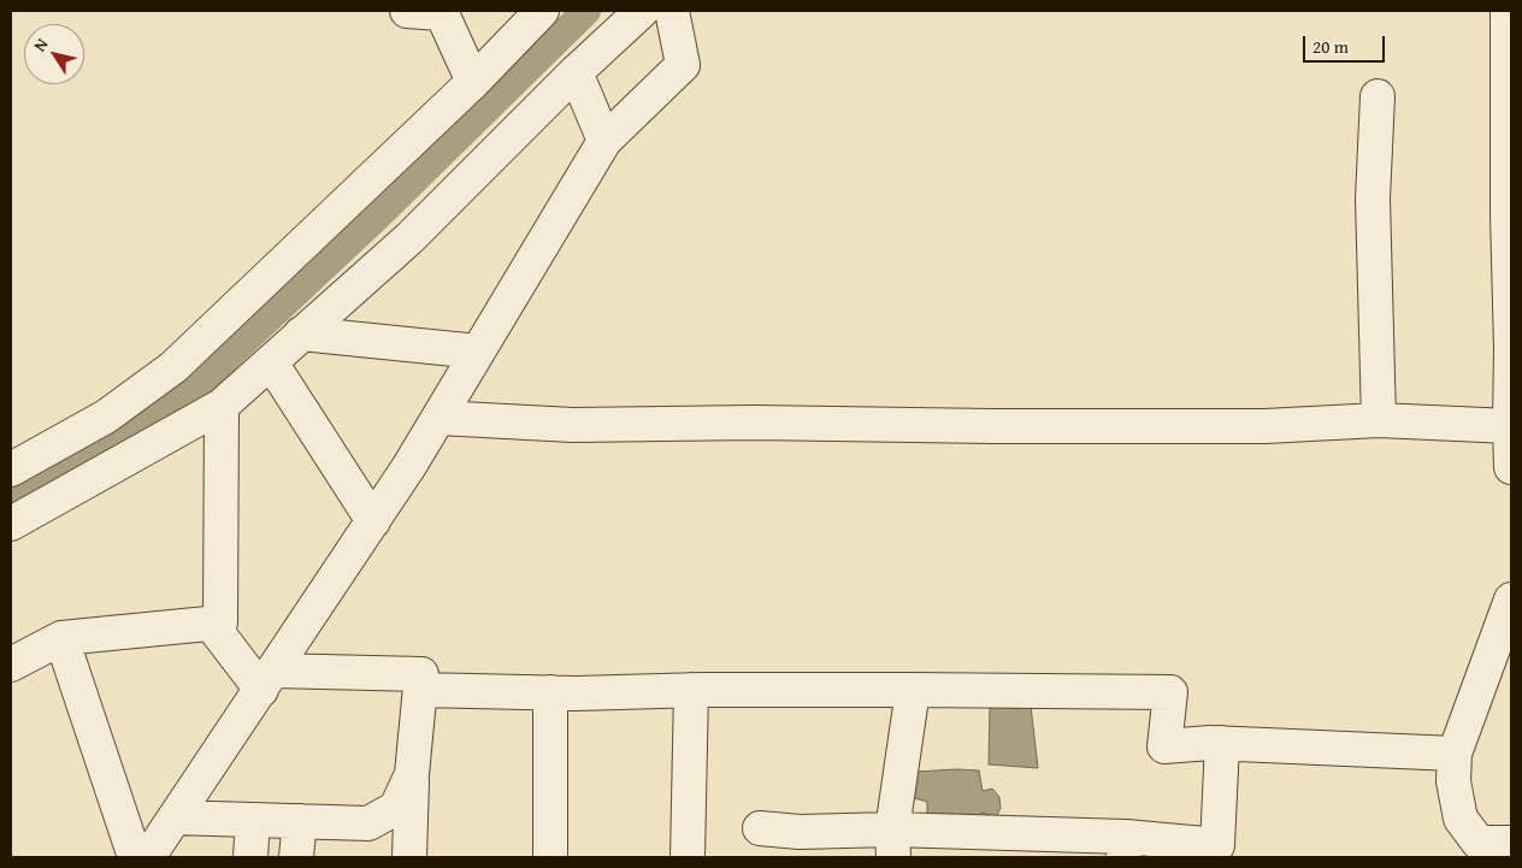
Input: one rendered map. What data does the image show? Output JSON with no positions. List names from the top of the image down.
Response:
{
  "scale_bar": "20 m",
  "north": "top left"
}
